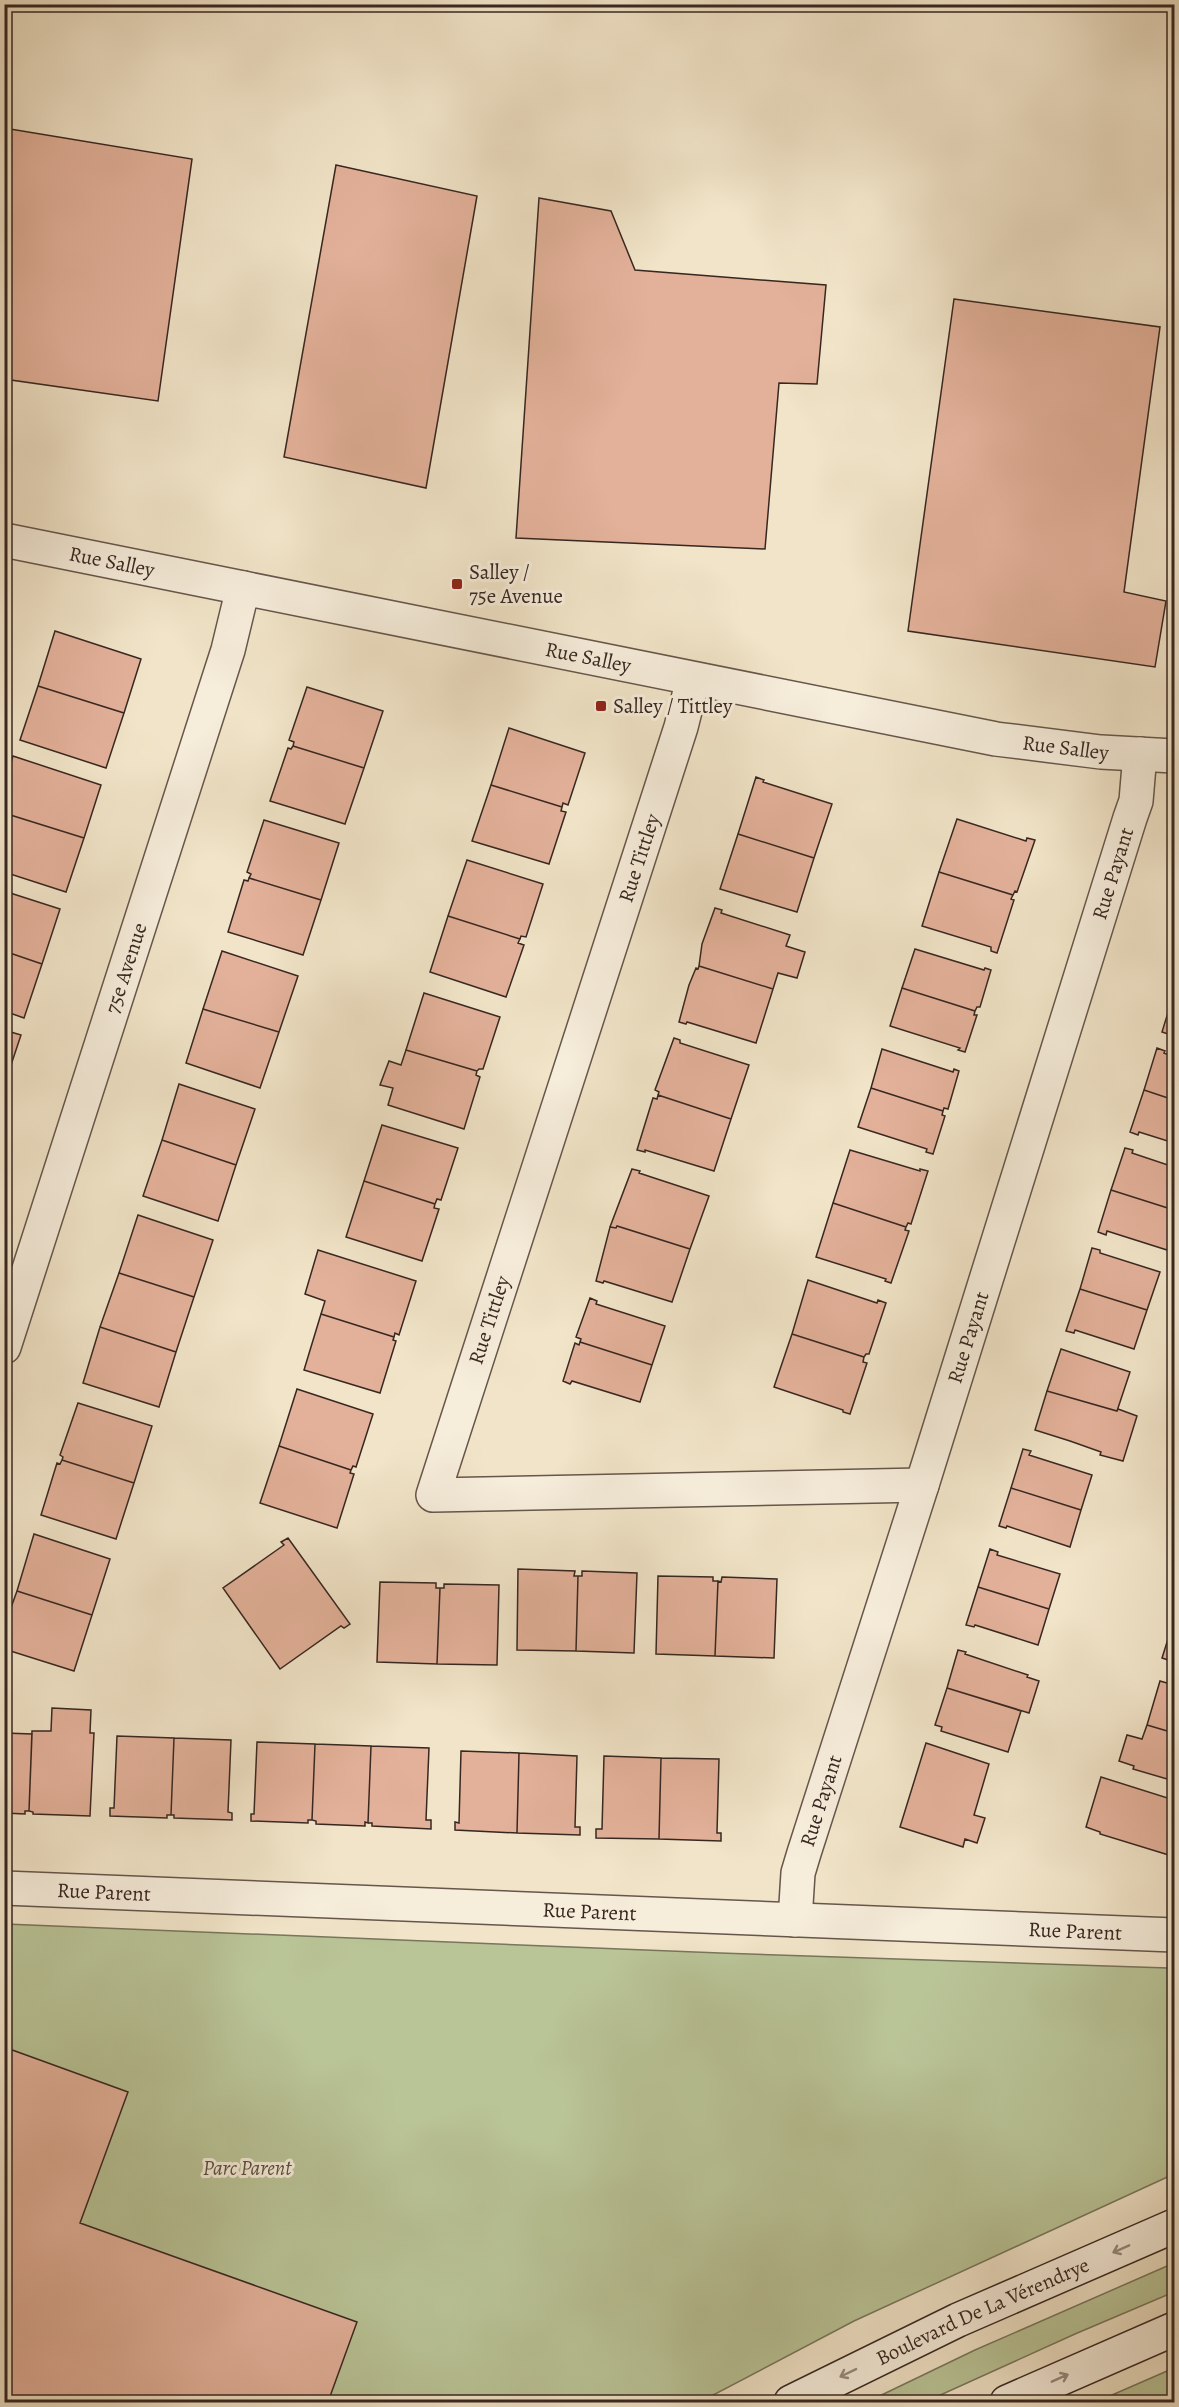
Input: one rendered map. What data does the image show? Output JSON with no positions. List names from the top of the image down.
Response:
{
  "streets": {
    "street": [
      "Rue Salley",
      "Rue Tittley",
      "Rue Payant",
      "75e Avenue",
      "Rue Parent",
      "Boulevard De La Vérendrye"
    ]
  },
  "crossings": [
    ["Rue Salley", "Rue Tittley"],
    ["Rue Salley", "Rue Payant"],
    ["Rue Salley", "75e Avenue"],
    ["Rue Tittley", "Rue Payant"],
    ["Rue Payant", "Rue Parent"]
  ],
  "parks": ["Parc Parent"],
  "places": {
    "transit": ["Salley / 75e Avenue", "Salley / Tittley"]
  }
}
